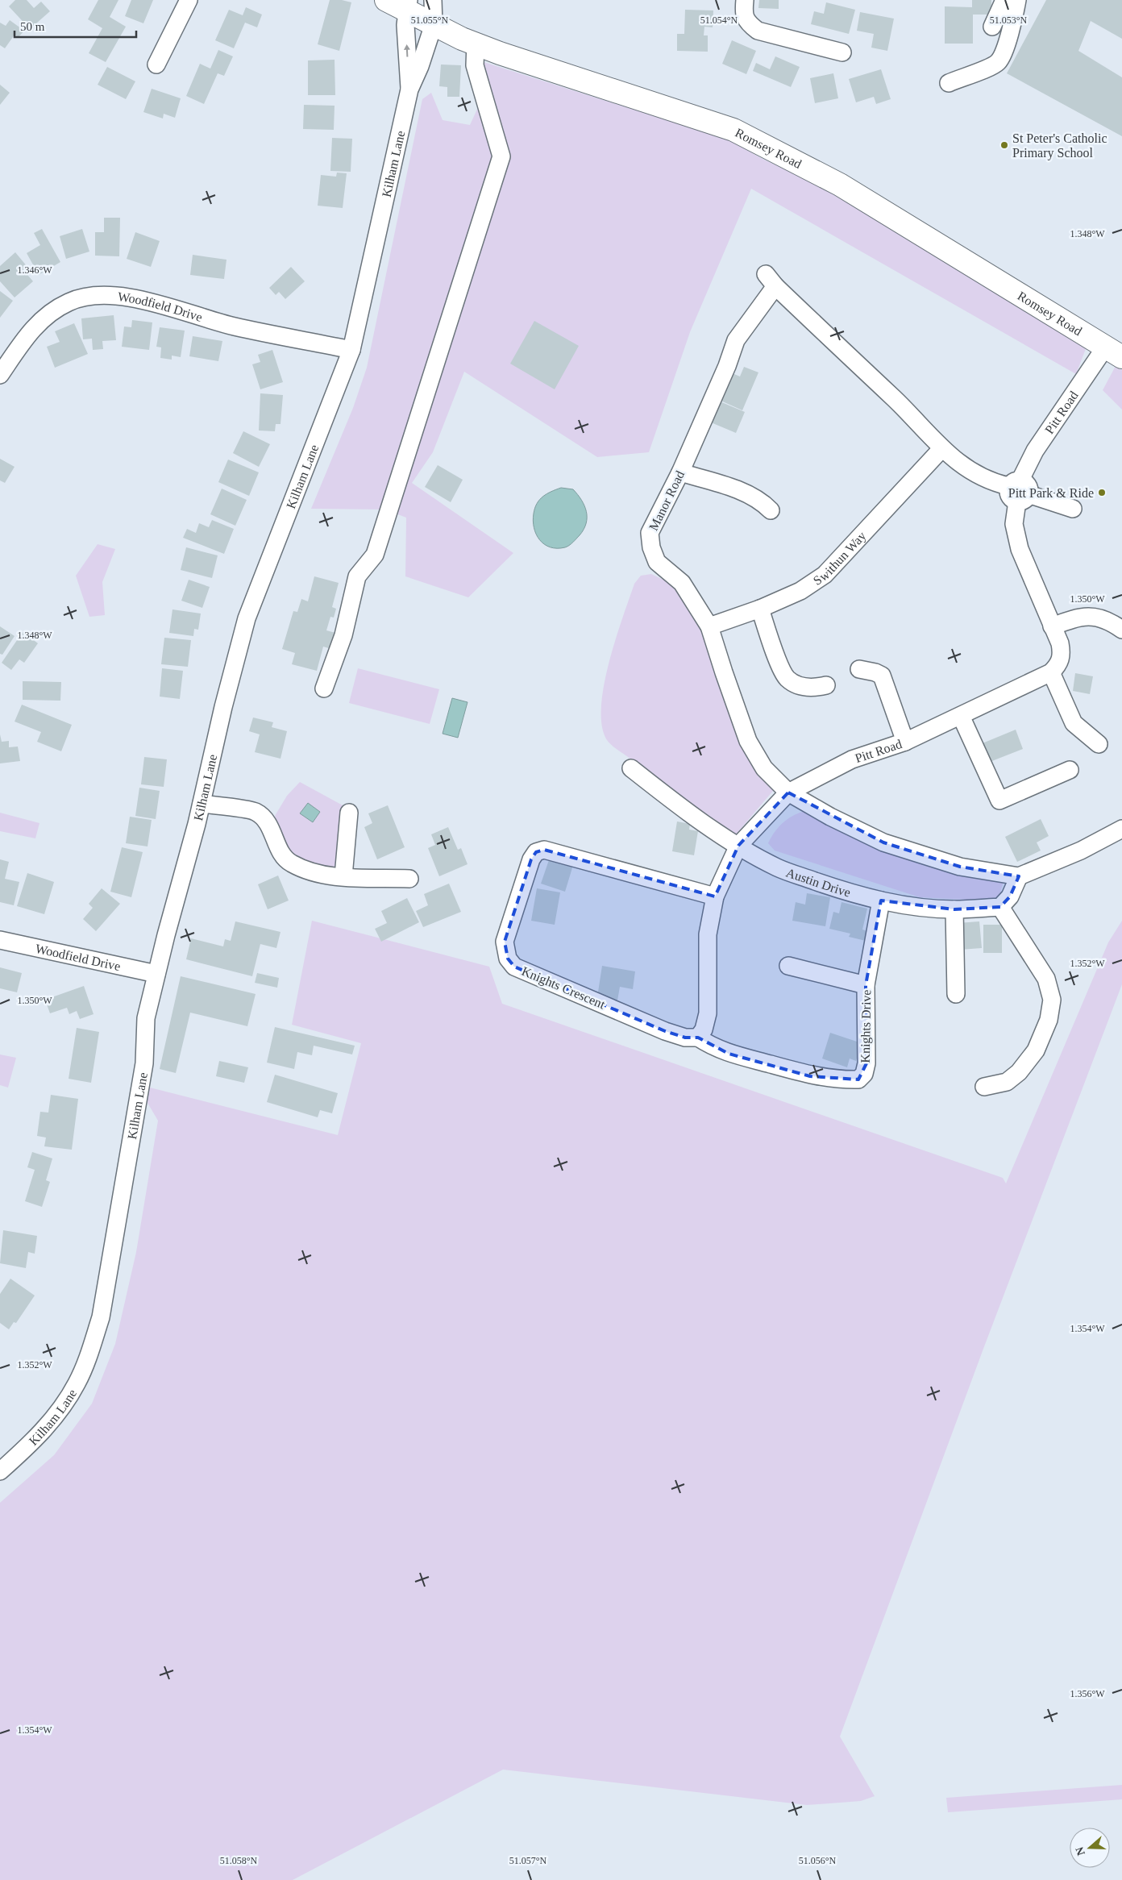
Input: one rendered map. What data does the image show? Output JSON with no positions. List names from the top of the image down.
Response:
{
  "streets": {
    "main road": ["Romsey Road"],
    "street": [
      "Kilham Lane",
      "Woodfield Drive",
      "Pitt Road",
      "Manor Road",
      "Swithun Way",
      "Austin Drive",
      "Knights Crescent",
      "Knights Drive"
    ]
  },
  "crossings": [
    ["Romsey Road", "Kilham Lane"],
    ["Romsey Road", "Pitt Road"],
    ["Kilham Lane", "Woodfield Drive"],
    ["Pitt Road", "Manor Road"],
    ["Pitt Road", "Austin Drive"],
    ["Pitt Road", "Knights Crescent"],
    ["Pitt Road", "Knights Drive"],
    ["Manor Road", "Swithun Way"],
    ["Austin Drive", "Knights Drive"],
    ["Knights Crescent", "Knights Drive"]
  ],
  "places": ["St Peter's Catholic Primary School", "Pitt Park & Ride"],
  "scale_bar": "50 m",
  "north": "left",
  "coordinates": [
    "51.053°N",
    "51.055°N",
    "51.054°N",
    "1.348°W",
    "1.346°W",
    "1.350°W",
    "1.352°W",
    "1.354°W",
    "1.356°W",
    "51.058°N",
    "51.057°N",
    "51.056°N"
  ]
}
